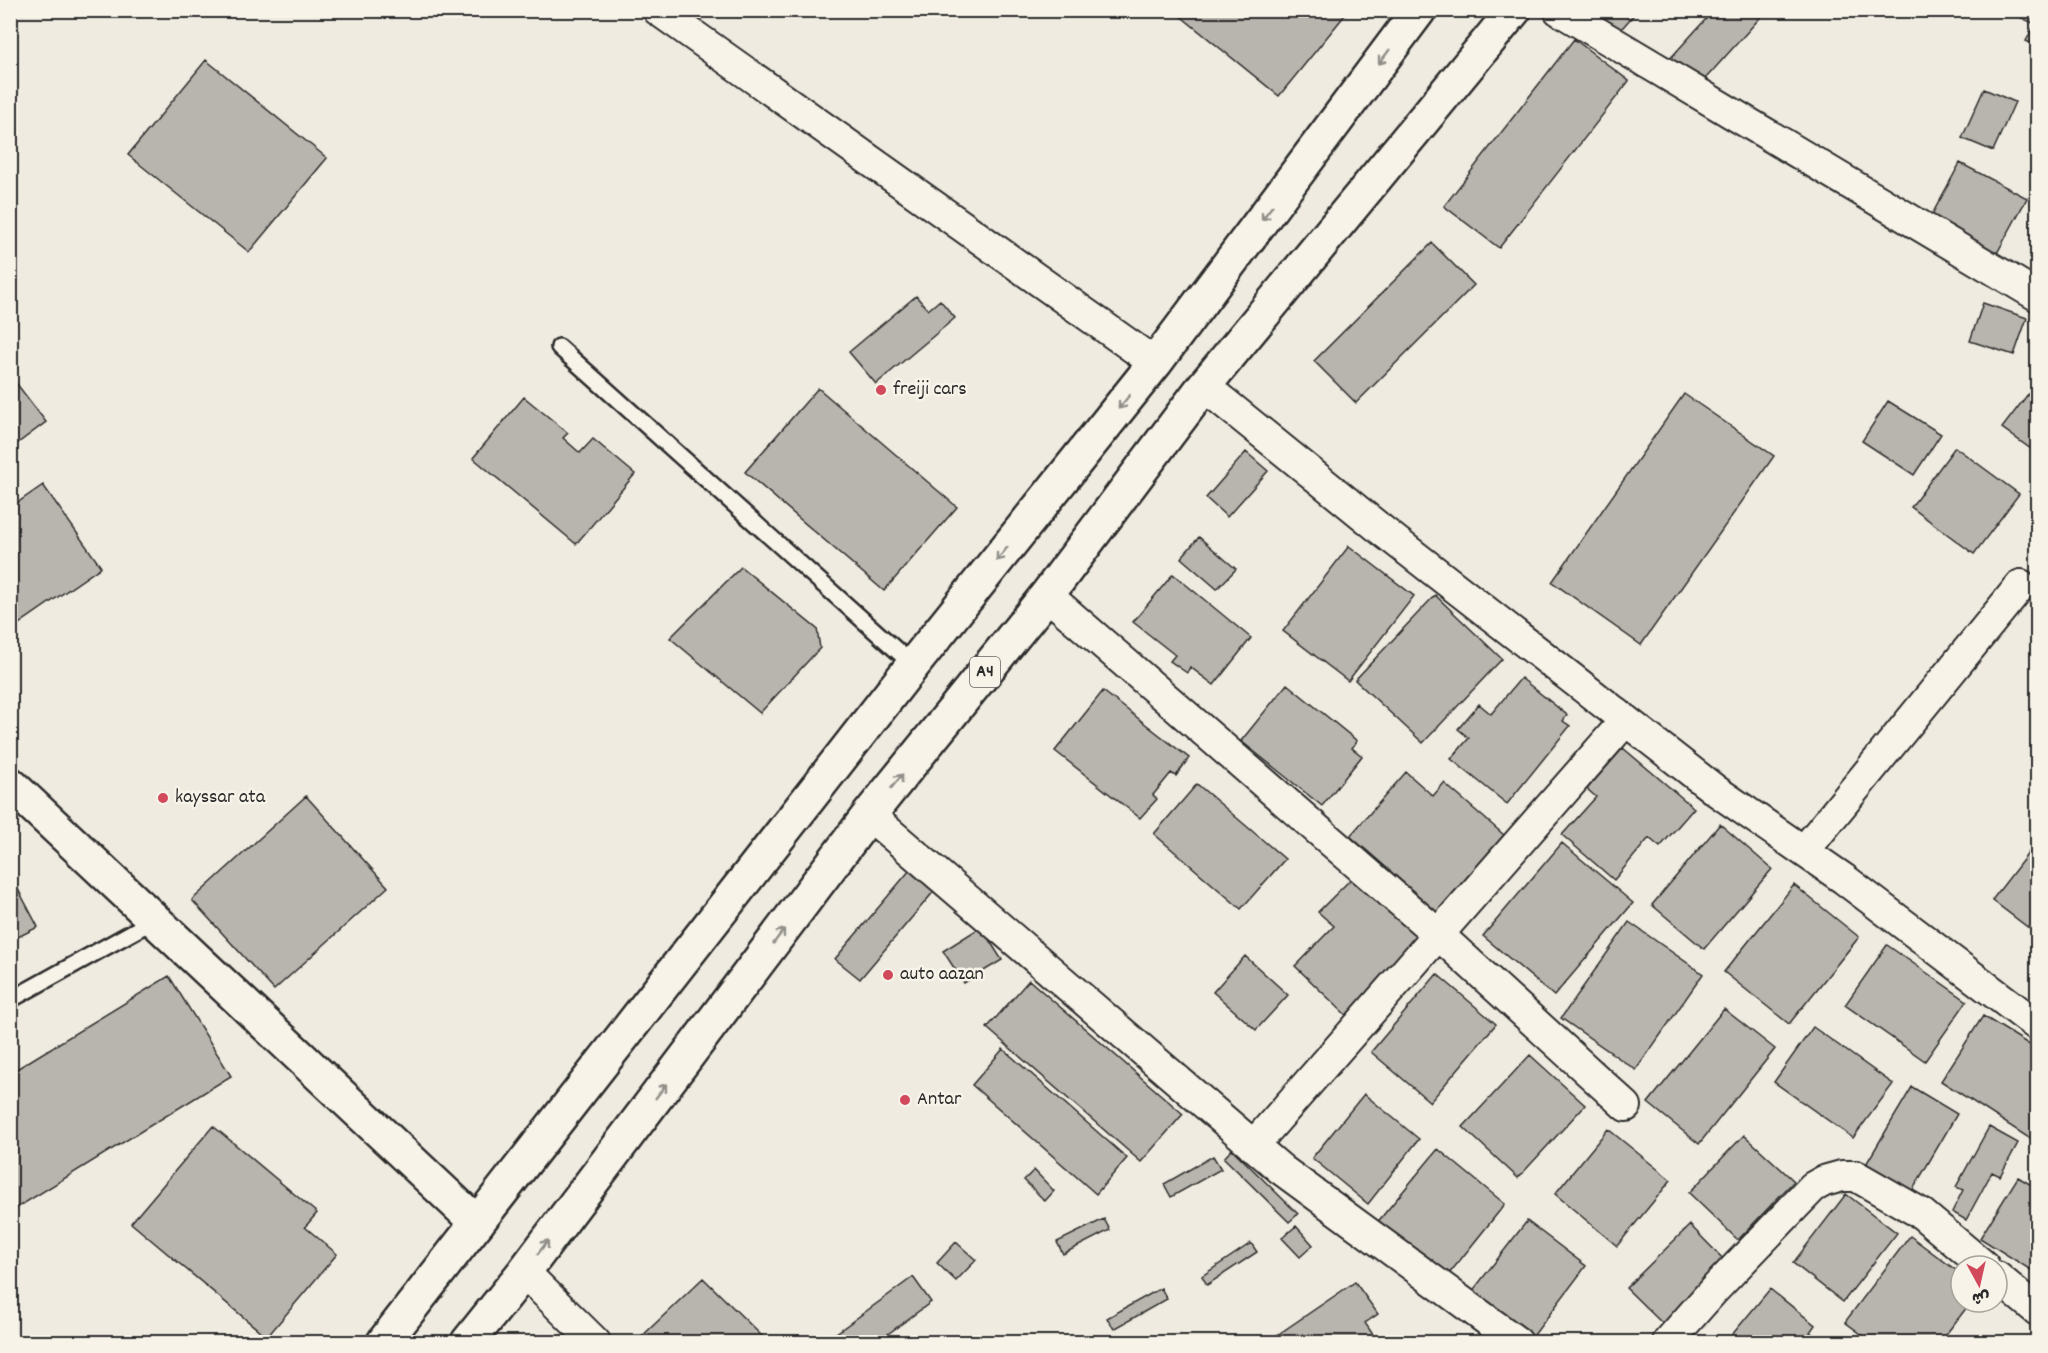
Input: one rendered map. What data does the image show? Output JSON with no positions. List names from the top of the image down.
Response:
{
  "streets": {
    "main road": ["A4"]
  },
  "places": [
    "freiji cars",
    "kayssar ata",
    "auto aazan",
    "Antar"
  ],
  "north": "bottom"
}
